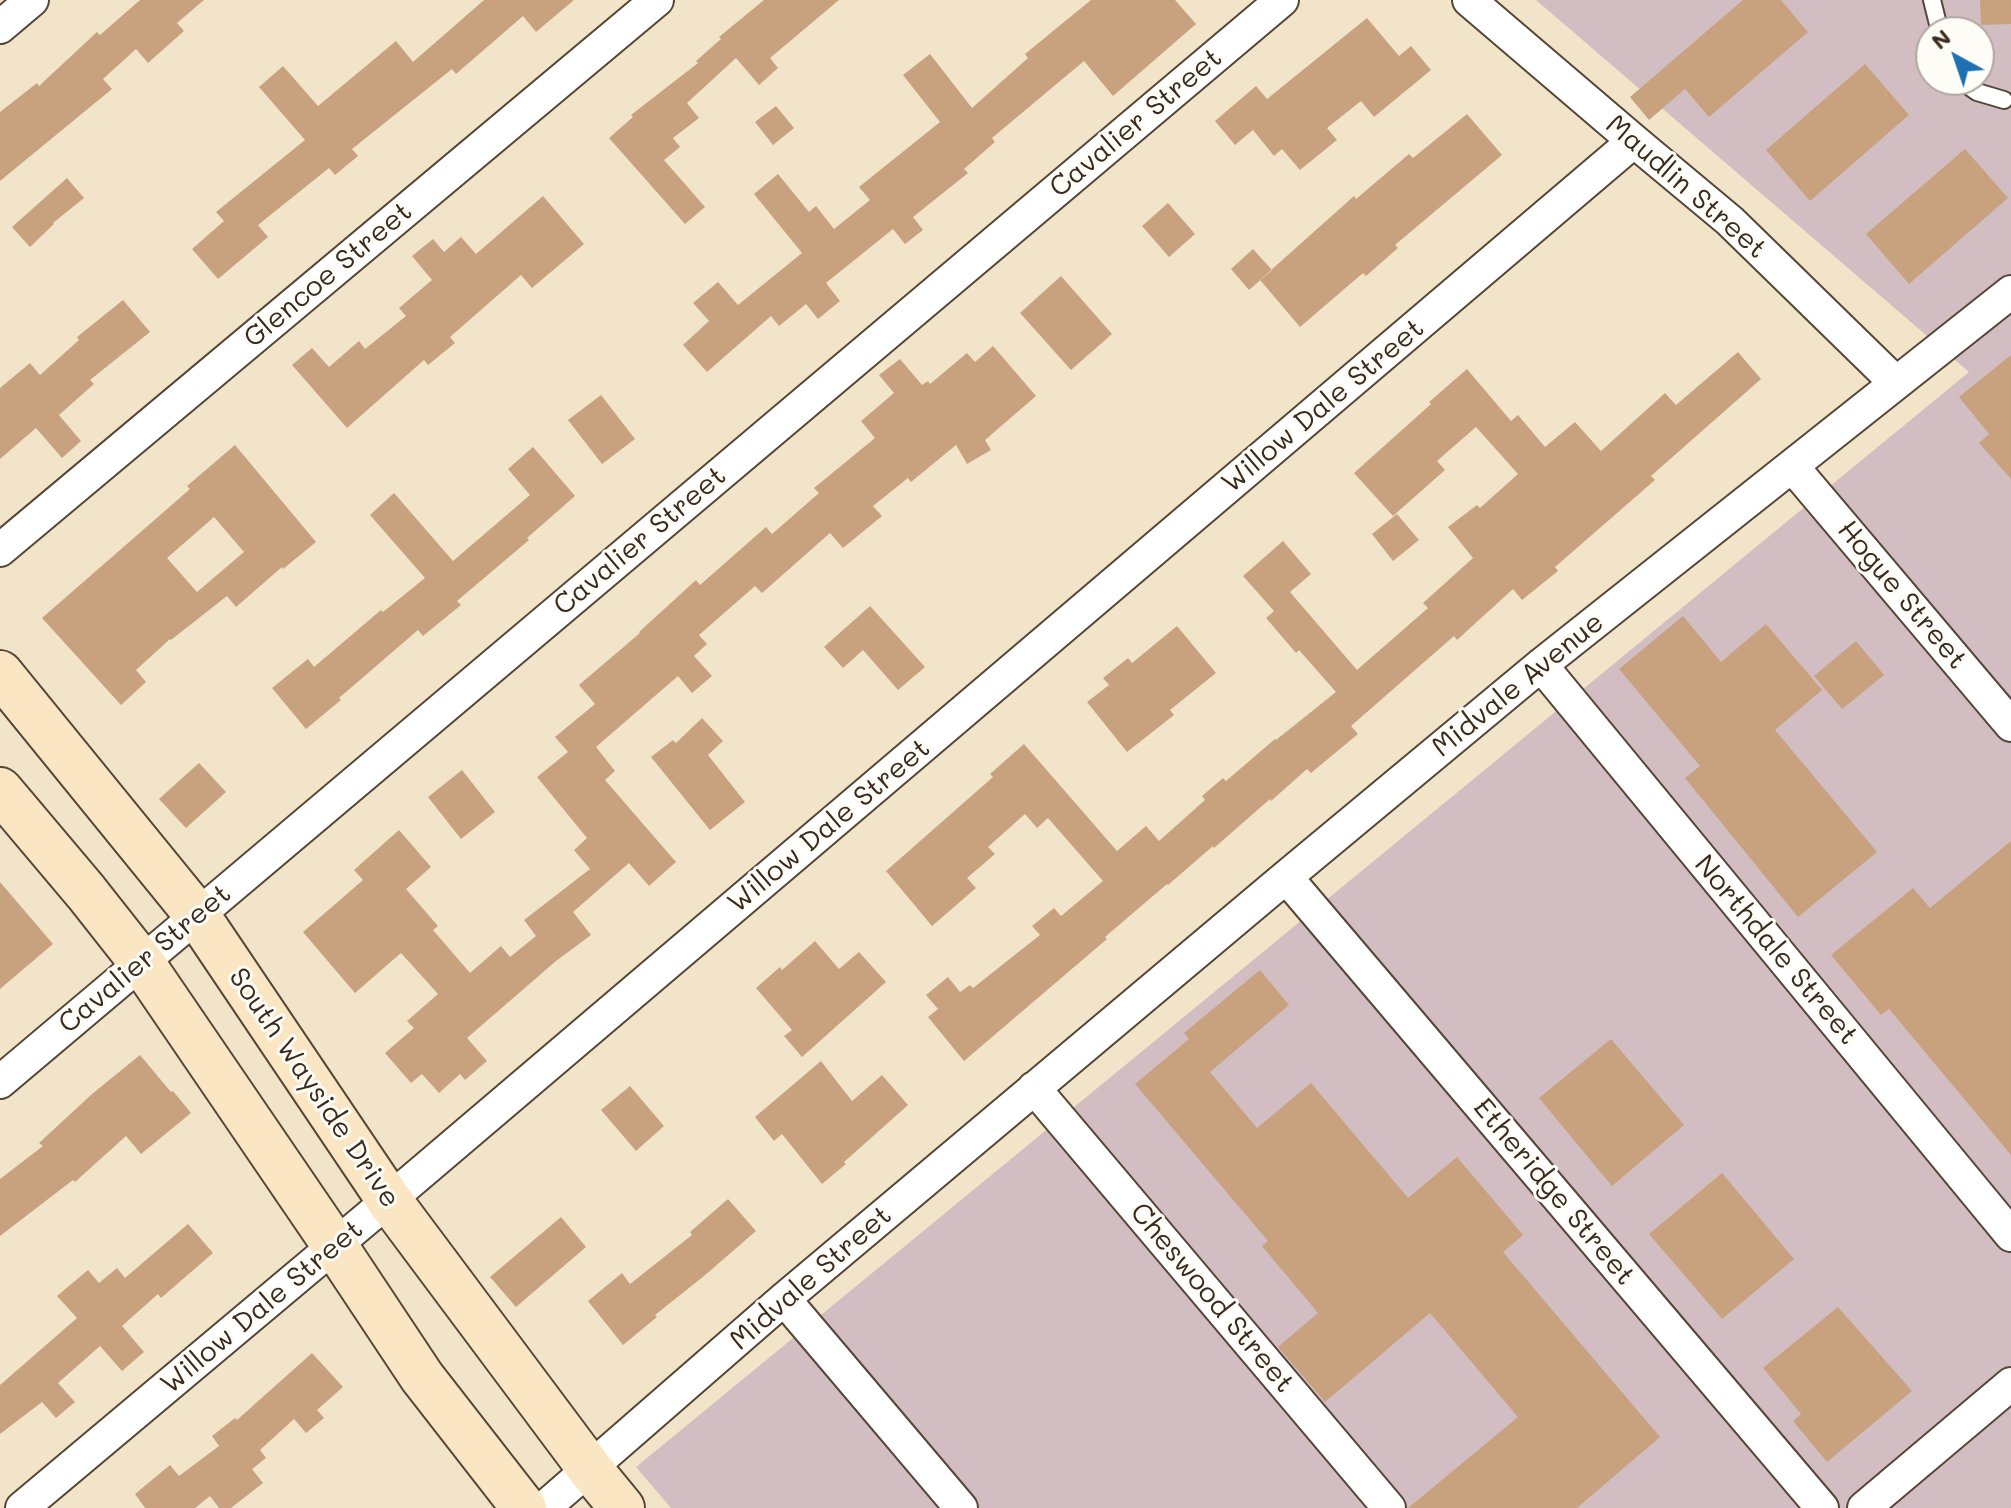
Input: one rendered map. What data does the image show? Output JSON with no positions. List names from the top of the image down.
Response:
{
  "streets": {
    "main road": ["South Wayside Drive"],
    "street": [
      "Cavalier Street",
      "Maudlin Street",
      "Glencoe Street",
      "Willow Dale Street",
      "Hogue Street",
      "Midvale Avenue",
      "Northdale Street",
      "Etheridge Street",
      "Midvale Street",
      "Cheswood Street"
    ]
  },
  "crossings": [
    ["Cavalier Street", "South Wayside Drive"],
    ["Maudlin Street", "Willow Dale Street"],
    ["Maudlin Street", "Midvale Avenue"],
    ["Willow Dale Street", "South Wayside Drive"],
    ["Hogue Street", "Midvale Avenue"],
    ["Midvale Avenue", "Northdale Street"],
    ["Midvale Avenue", "Etheridge Street"],
    ["Midvale Avenue", "Midvale Street"],
    ["Midvale Avenue", "Cheswood Street"],
    ["South Wayside Drive", "Midvale Street"],
    ["Midvale Street", "Cheswood Street"]
  ],
  "north": "top left"
}
